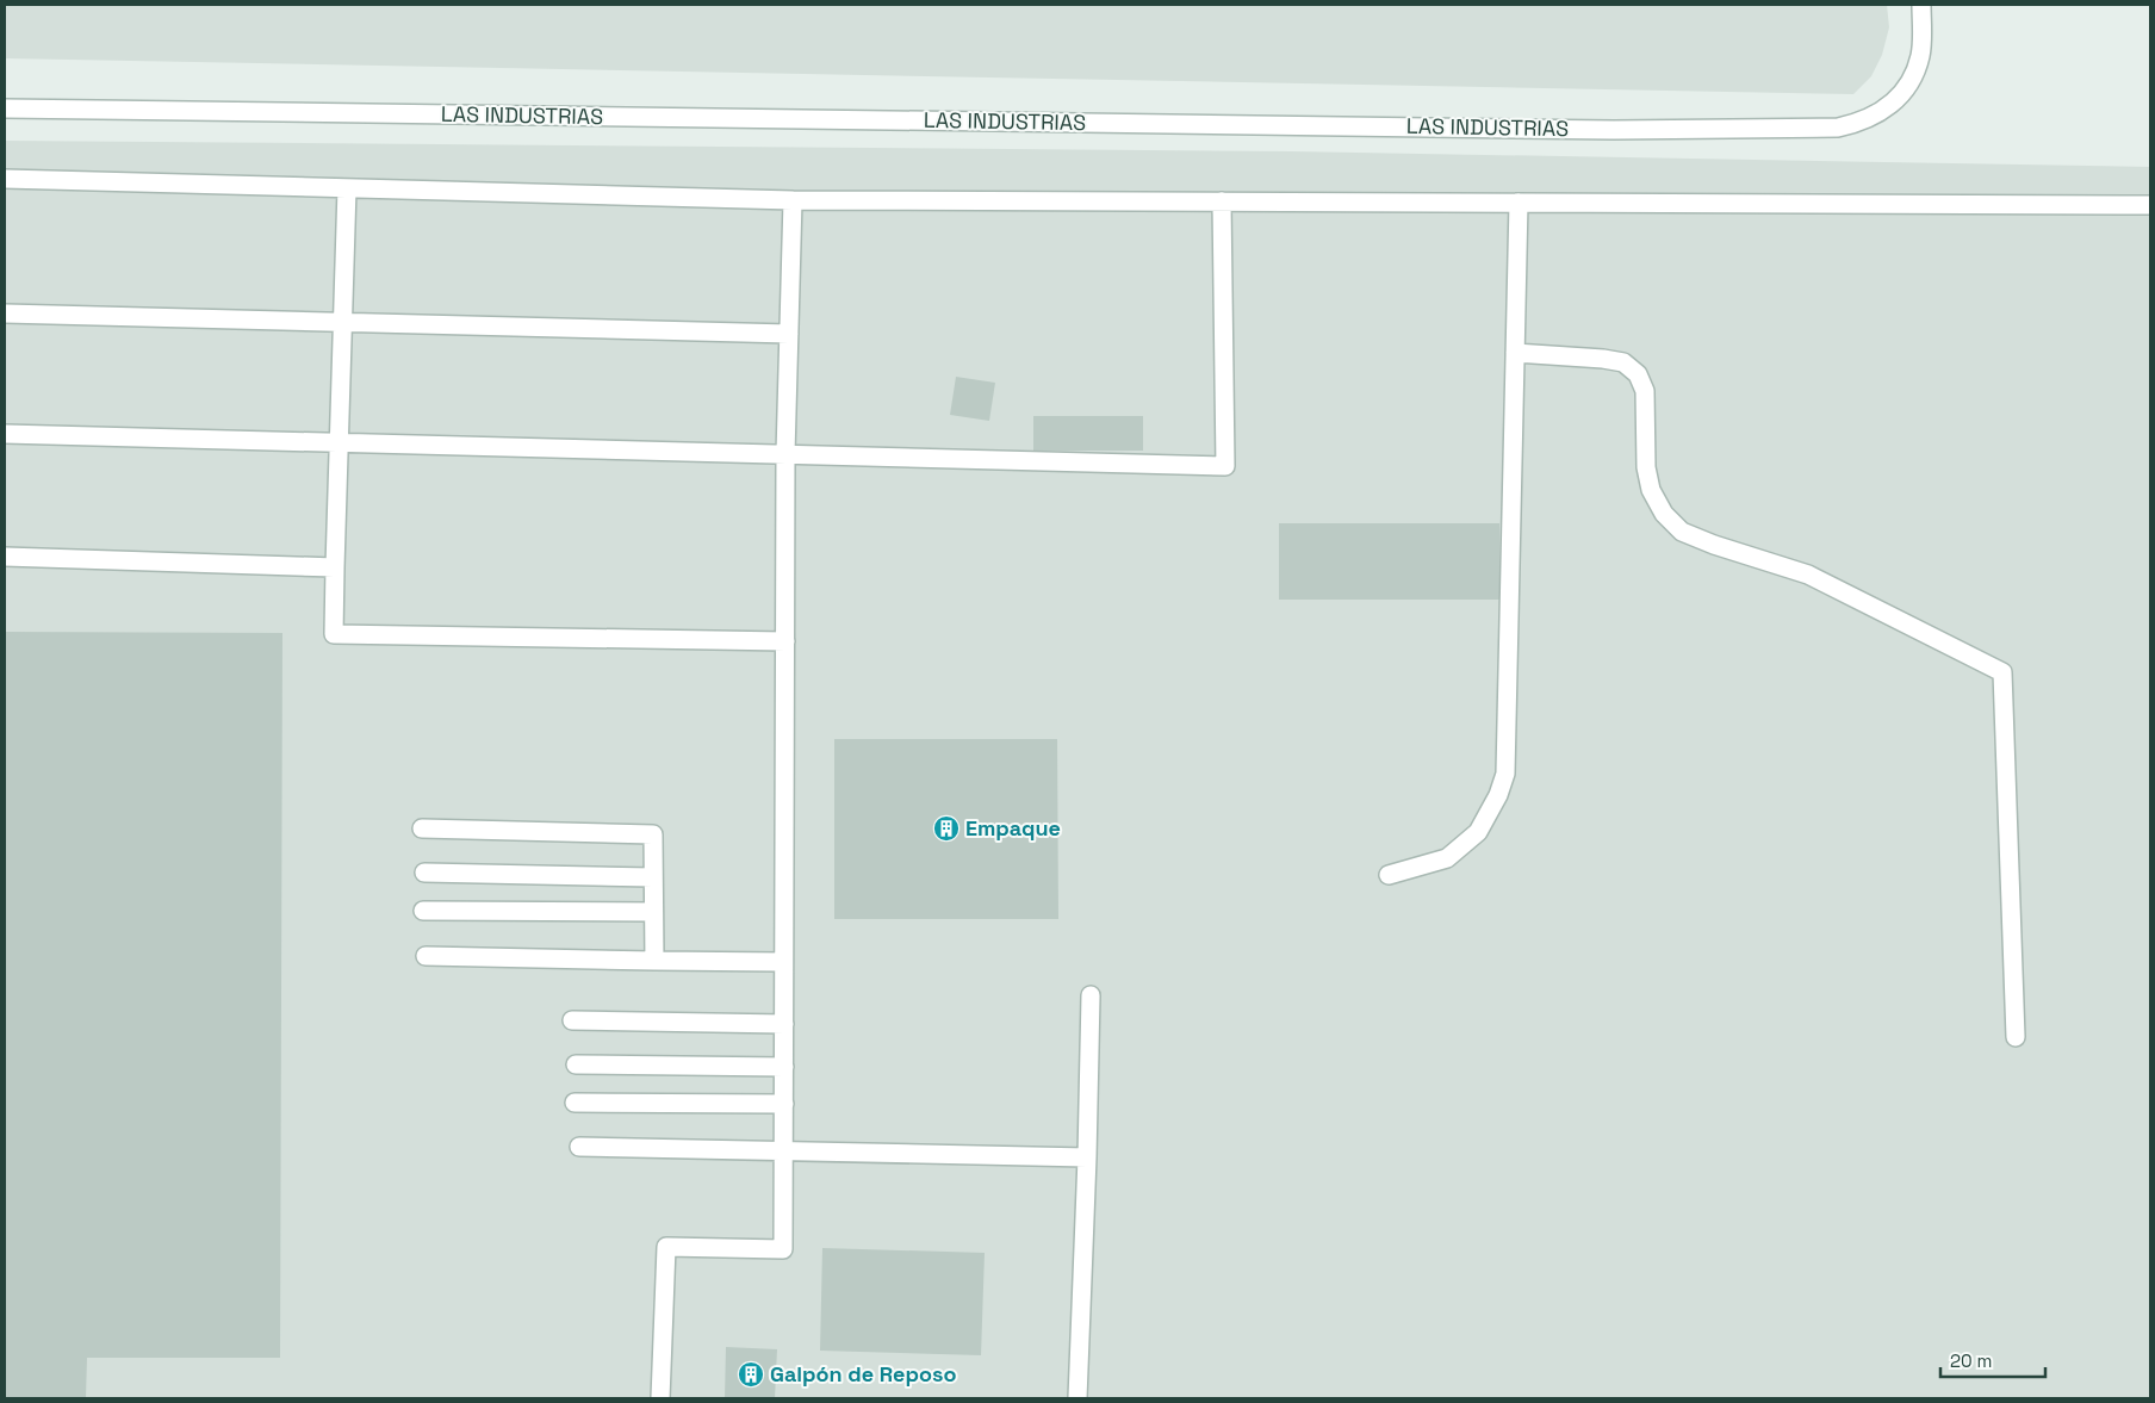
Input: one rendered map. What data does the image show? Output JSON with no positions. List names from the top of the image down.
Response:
{
  "streets": {
    "street": ["LAS INDUSTRIAS"]
  },
  "places": {
    "building": ["Empaque", "Galpón de Reposo"]
  },
  "scale_bar": "20 m"
}
